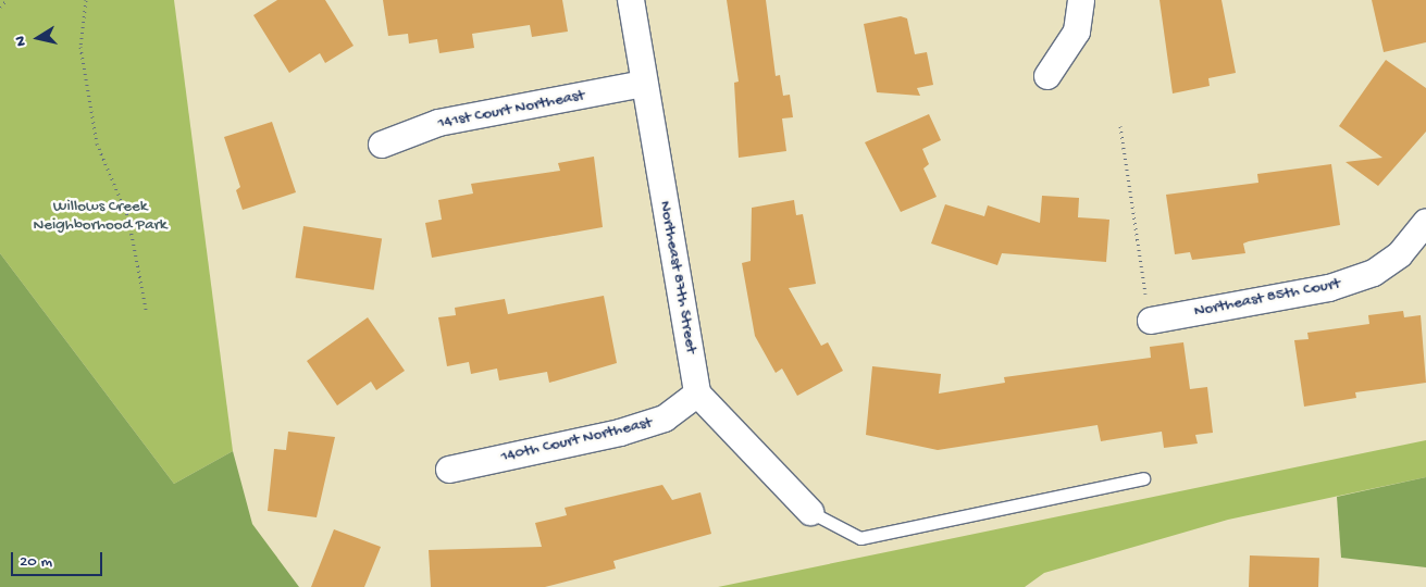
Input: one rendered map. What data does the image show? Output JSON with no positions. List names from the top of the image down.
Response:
{
  "streets": {
    "street": [
      "141st Court Northeast",
      "Northeast 87th Street",
      "Northeast 85th Court",
      "140th Court Northeast"
    ]
  },
  "crossings": [
    ["141st Court Northeast", "Northeast 87th Street"],
    ["Northeast 87th Street", "140th Court Northeast"]
  ],
  "parks": ["Willows Creek Neighborhood Park"],
  "scale_bar": "20 m",
  "north": "left"
}
